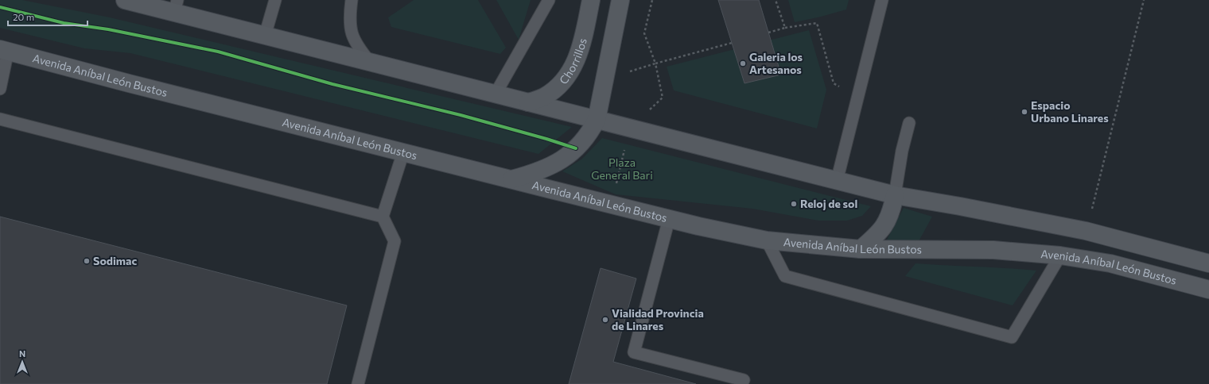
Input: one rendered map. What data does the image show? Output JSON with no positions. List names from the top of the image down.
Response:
{
  "streets": {
    "main road": ["Chorrillos", "Avenida Aníbal León Bustos"]
  },
  "parks": ["Plaza General Bari"],
  "places": [
    "Galeria los Artesanos",
    "Espacio Urbano Linares",
    "Reloj de sol",
    "Sodimac",
    "Vialidad Provincia de Linares"
  ],
  "scale_bar": "20 m",
  "north": "top"
}
